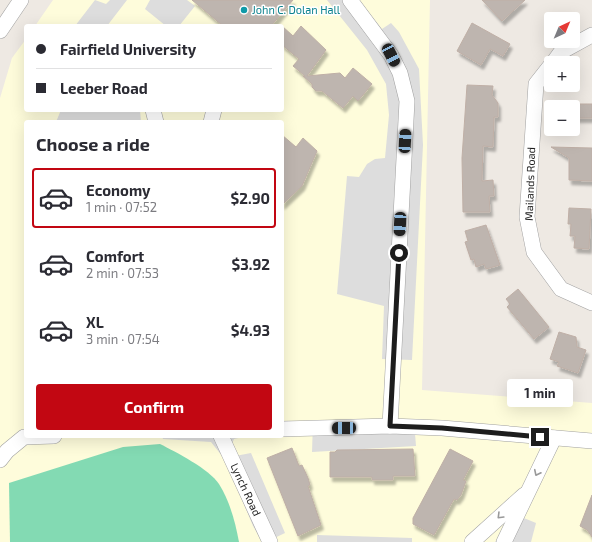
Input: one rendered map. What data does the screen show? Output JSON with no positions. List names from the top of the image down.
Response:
{
  "streets": {
    "street": ["Mailands Road", "Lynch Road"]
  },
  "places": ["John C. Dolan Hall"],
  "north": "top right",
  "page": {
    "map_buttons": ["+", "−"],
    "banner": ["Fairfield University", "Leeber Road"],
    "heading": "Choose a ride",
    "list": [
      {
        "name": "Economy",
        "note": "1 min · 07:52",
        "value": "$2.90"
      },
      {
        "name": "Comfort",
        "note": "2 min · 07:53",
        "value": "$3.92"
      },
      {
        "name": "XL",
        "note": "3 min · 07:54",
        "value": "$4.93"
      }
    ],
    "buttons": "Confirm",
    "bubble": "1 min"
  }
}
